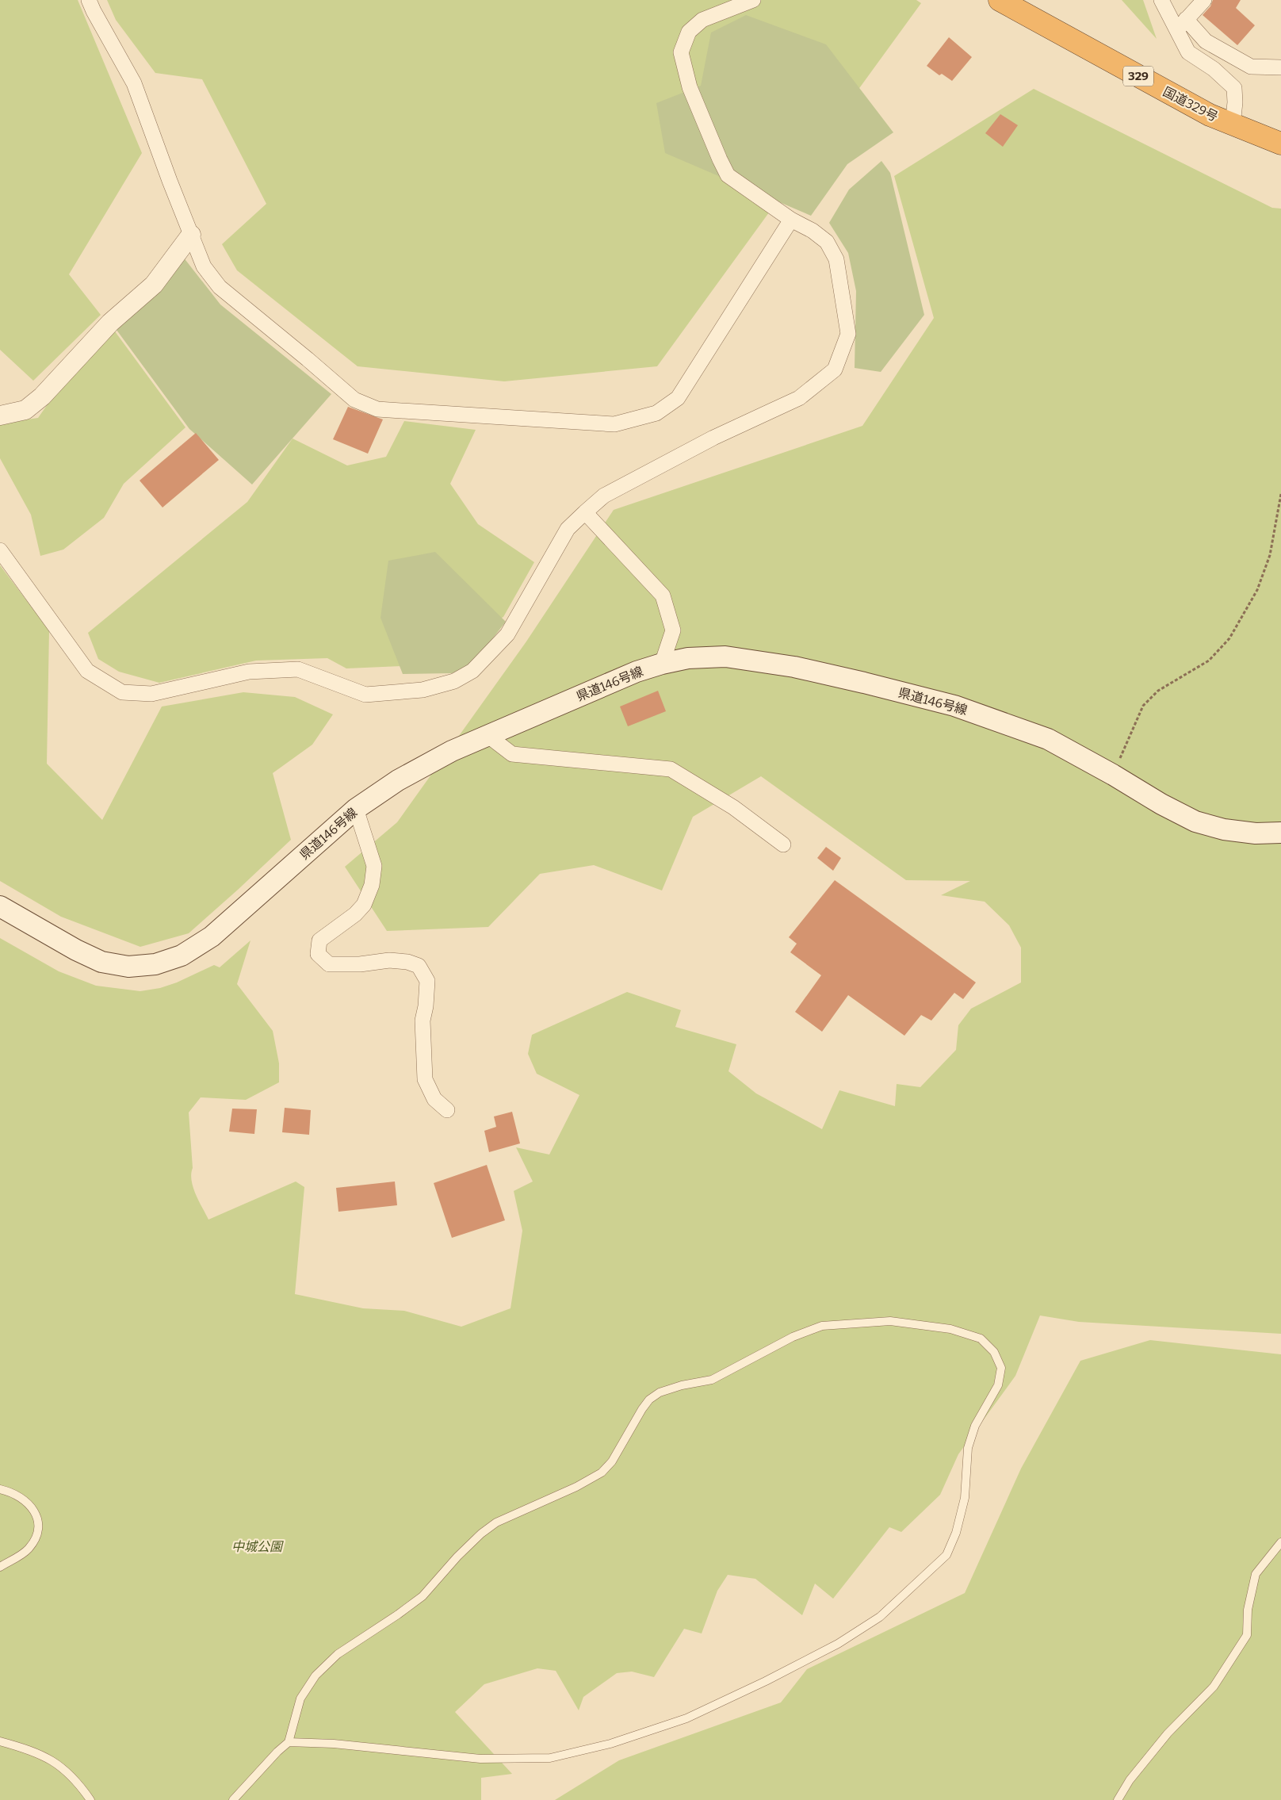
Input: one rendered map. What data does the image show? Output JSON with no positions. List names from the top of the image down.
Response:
{
  "streets": {
    "highway": ["329", "国道329号"],
    "main road": ["県道146号線"]
  },
  "parks": ["中城公園"]
}
